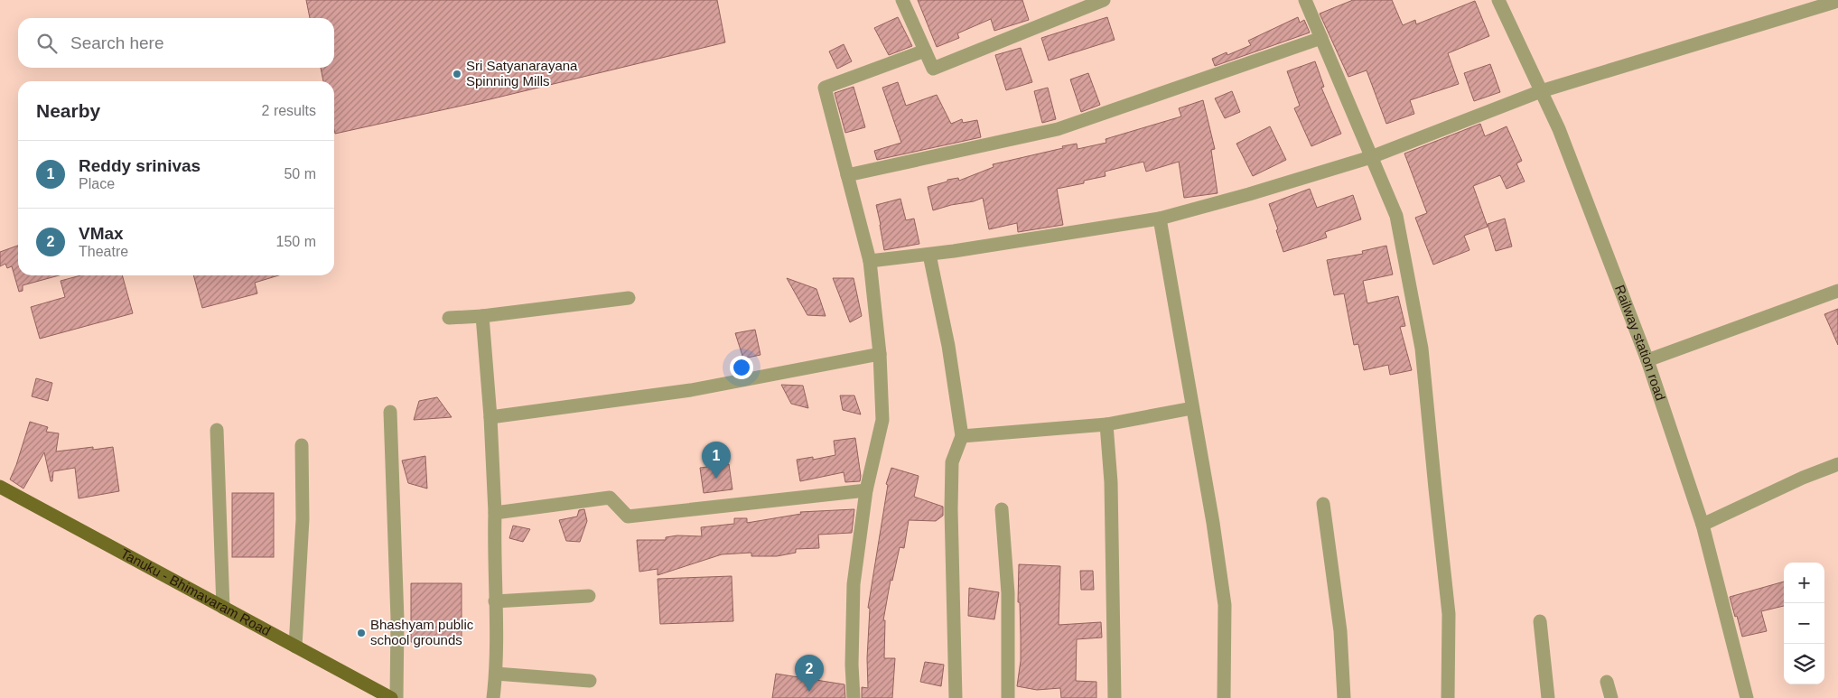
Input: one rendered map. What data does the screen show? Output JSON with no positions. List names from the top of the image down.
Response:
{
  "streets": {
    "main road": ["Tanuku - Bhimavaram Road"],
    "street": ["Railway station road"]
  },
  "places": ["Sri Satyanarayana Spinning Mills", "Bhashyam public school grounds"],
  "page": {
    "search": "Search here",
    "heading": ["Nearby", "2 results"],
    "list": [
      {
        "mark": "1",
        "name": "Reddy srinivas",
        "note": "Place",
        "value": "50 m"
      },
      {
        "mark": "2",
        "name": "VMax",
        "note": "Theatre",
        "value": "150 m"
      }
    ],
    "pins": ["1", "2"],
    "map_buttons": ["+", "−"]
  }
}
